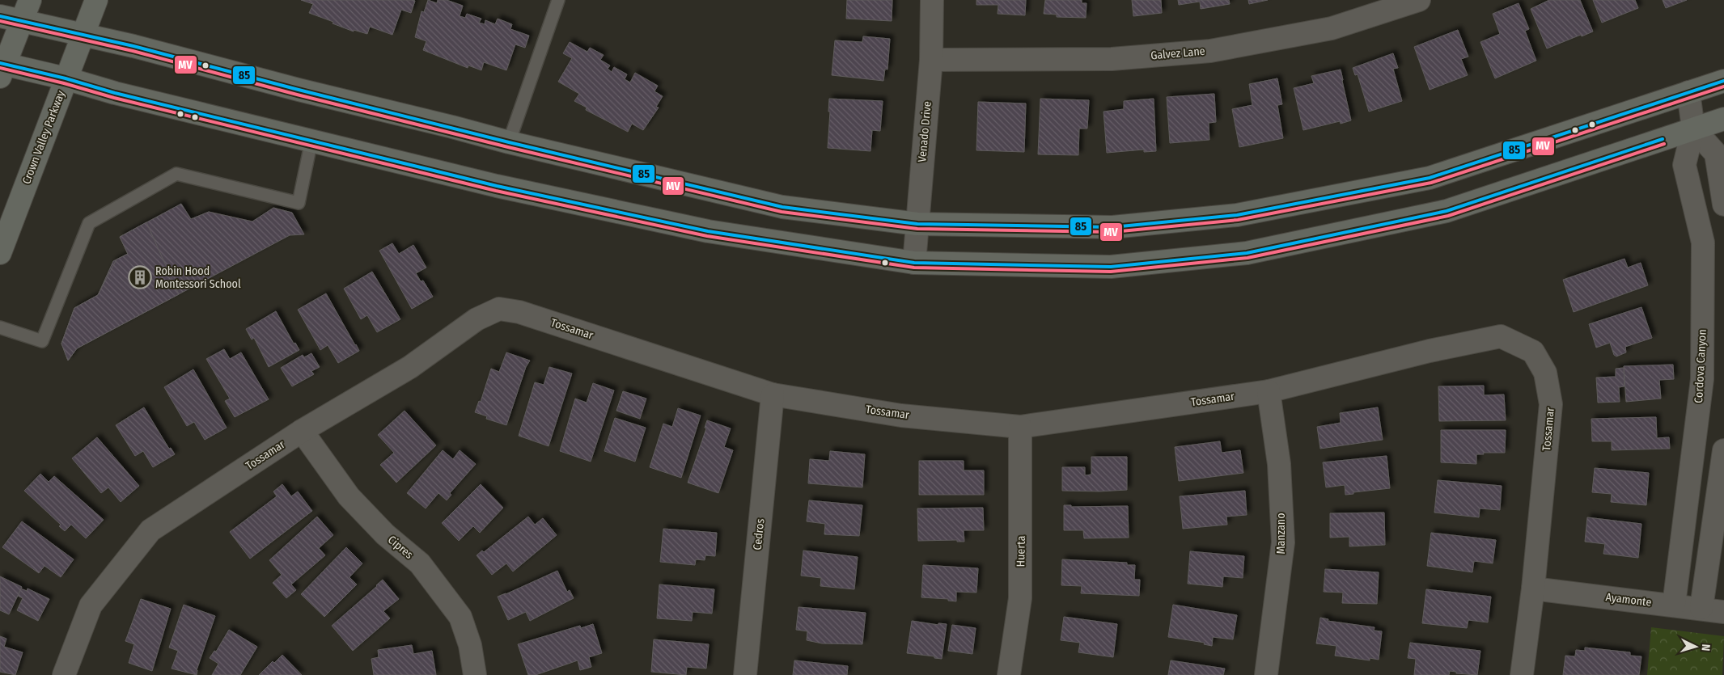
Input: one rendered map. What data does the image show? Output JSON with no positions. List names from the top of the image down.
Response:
{
  "streets": {
    "main road": ["Crown Valley Parkway"],
    "street": [
      "Galvez Lane",
      "Venado Drive",
      "Tossamar",
      "Cordova Canyon",
      "Manzano",
      "Cedros",
      "Cipres",
      "Huerta",
      "Ayamonte"
    ]
  },
  "crossings": [
    ["Galvez Lane", "Venado Drive"],
    ["Tossamar", "Manzano"],
    ["Tossamar", "Cedros"],
    ["Tossamar", "Cipres"],
    ["Tossamar", "Huerta"],
    ["Tossamar", "Ayamonte"],
    ["Cordova Canyon", "Ayamonte"]
  ],
  "places": {
    "building": ["Robin Hood Montessori School"]
  },
  "lines": ["transit line 85", "transit line MV"],
  "north": "right"
}
